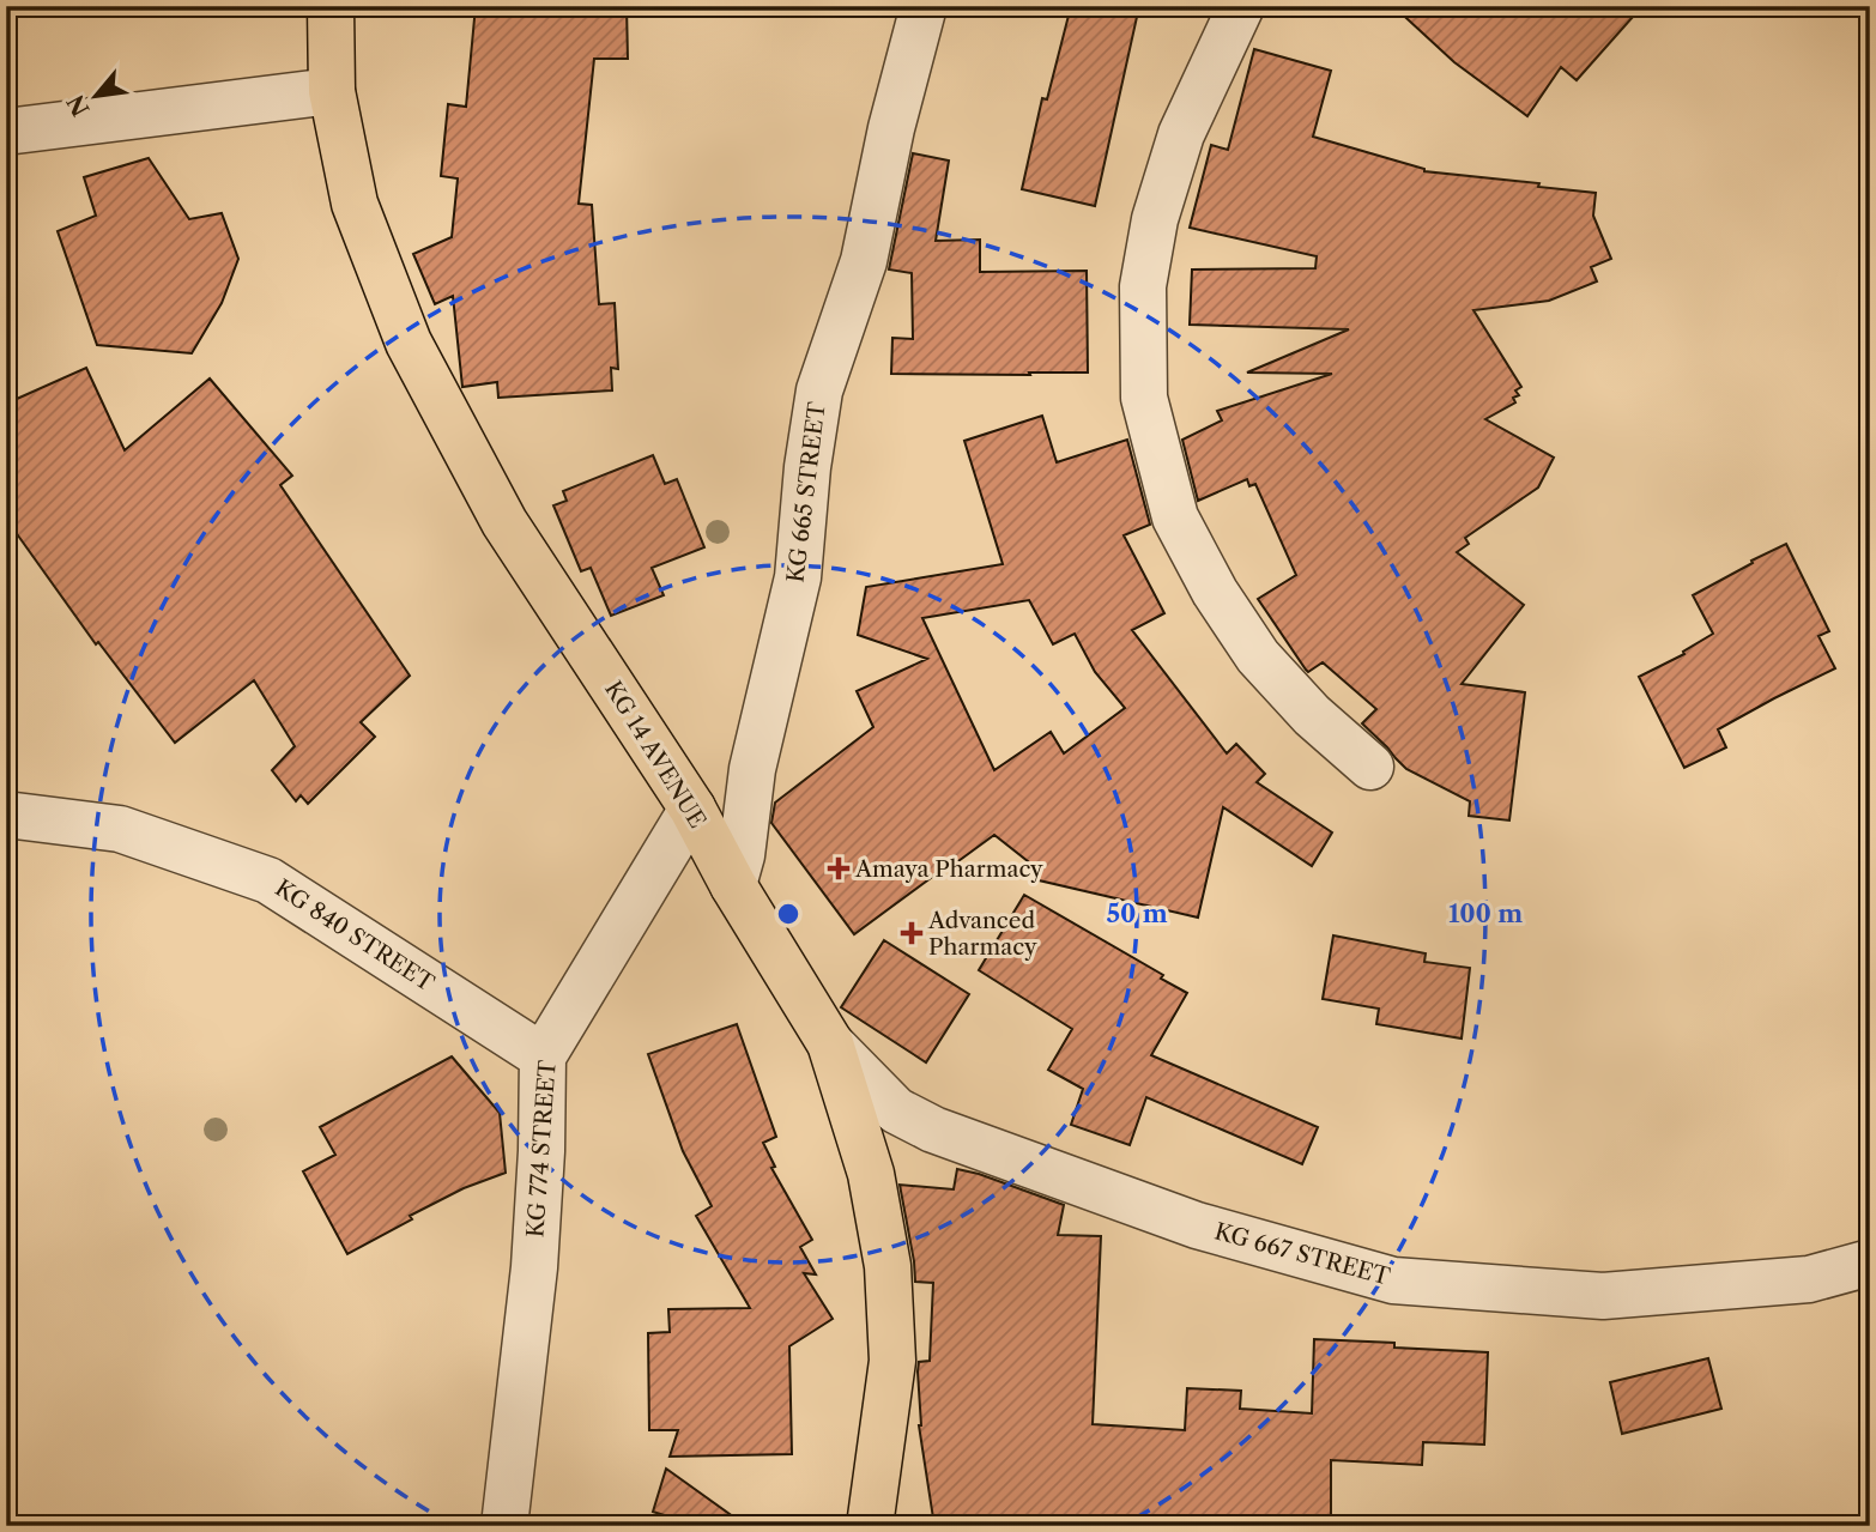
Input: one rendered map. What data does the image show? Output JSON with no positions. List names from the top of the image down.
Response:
{
  "streets": {
    "main road": ["KG 14 AVENUE"],
    "street": [
      "KG 665 STREET",
      "KG 840 STREET",
      "KG 774 STREET",
      "KG 667 STREET"
    ]
  },
  "crossings": [
    ["KG 665 STREET", "KG 14 AVENUE"],
    ["KG 14 AVENUE", "KG 774 STREET"],
    ["KG 14 AVENUE", "KG 667 STREET"],
    ["KG 840 STREET", "KG 774 STREET"]
  ],
  "places": {
    "health": ["Amaya Pharmacy", "Advanced Pharmacy"]
  },
  "north": "bottom left",
  "rings": ["50 m", "100 m"]
}
